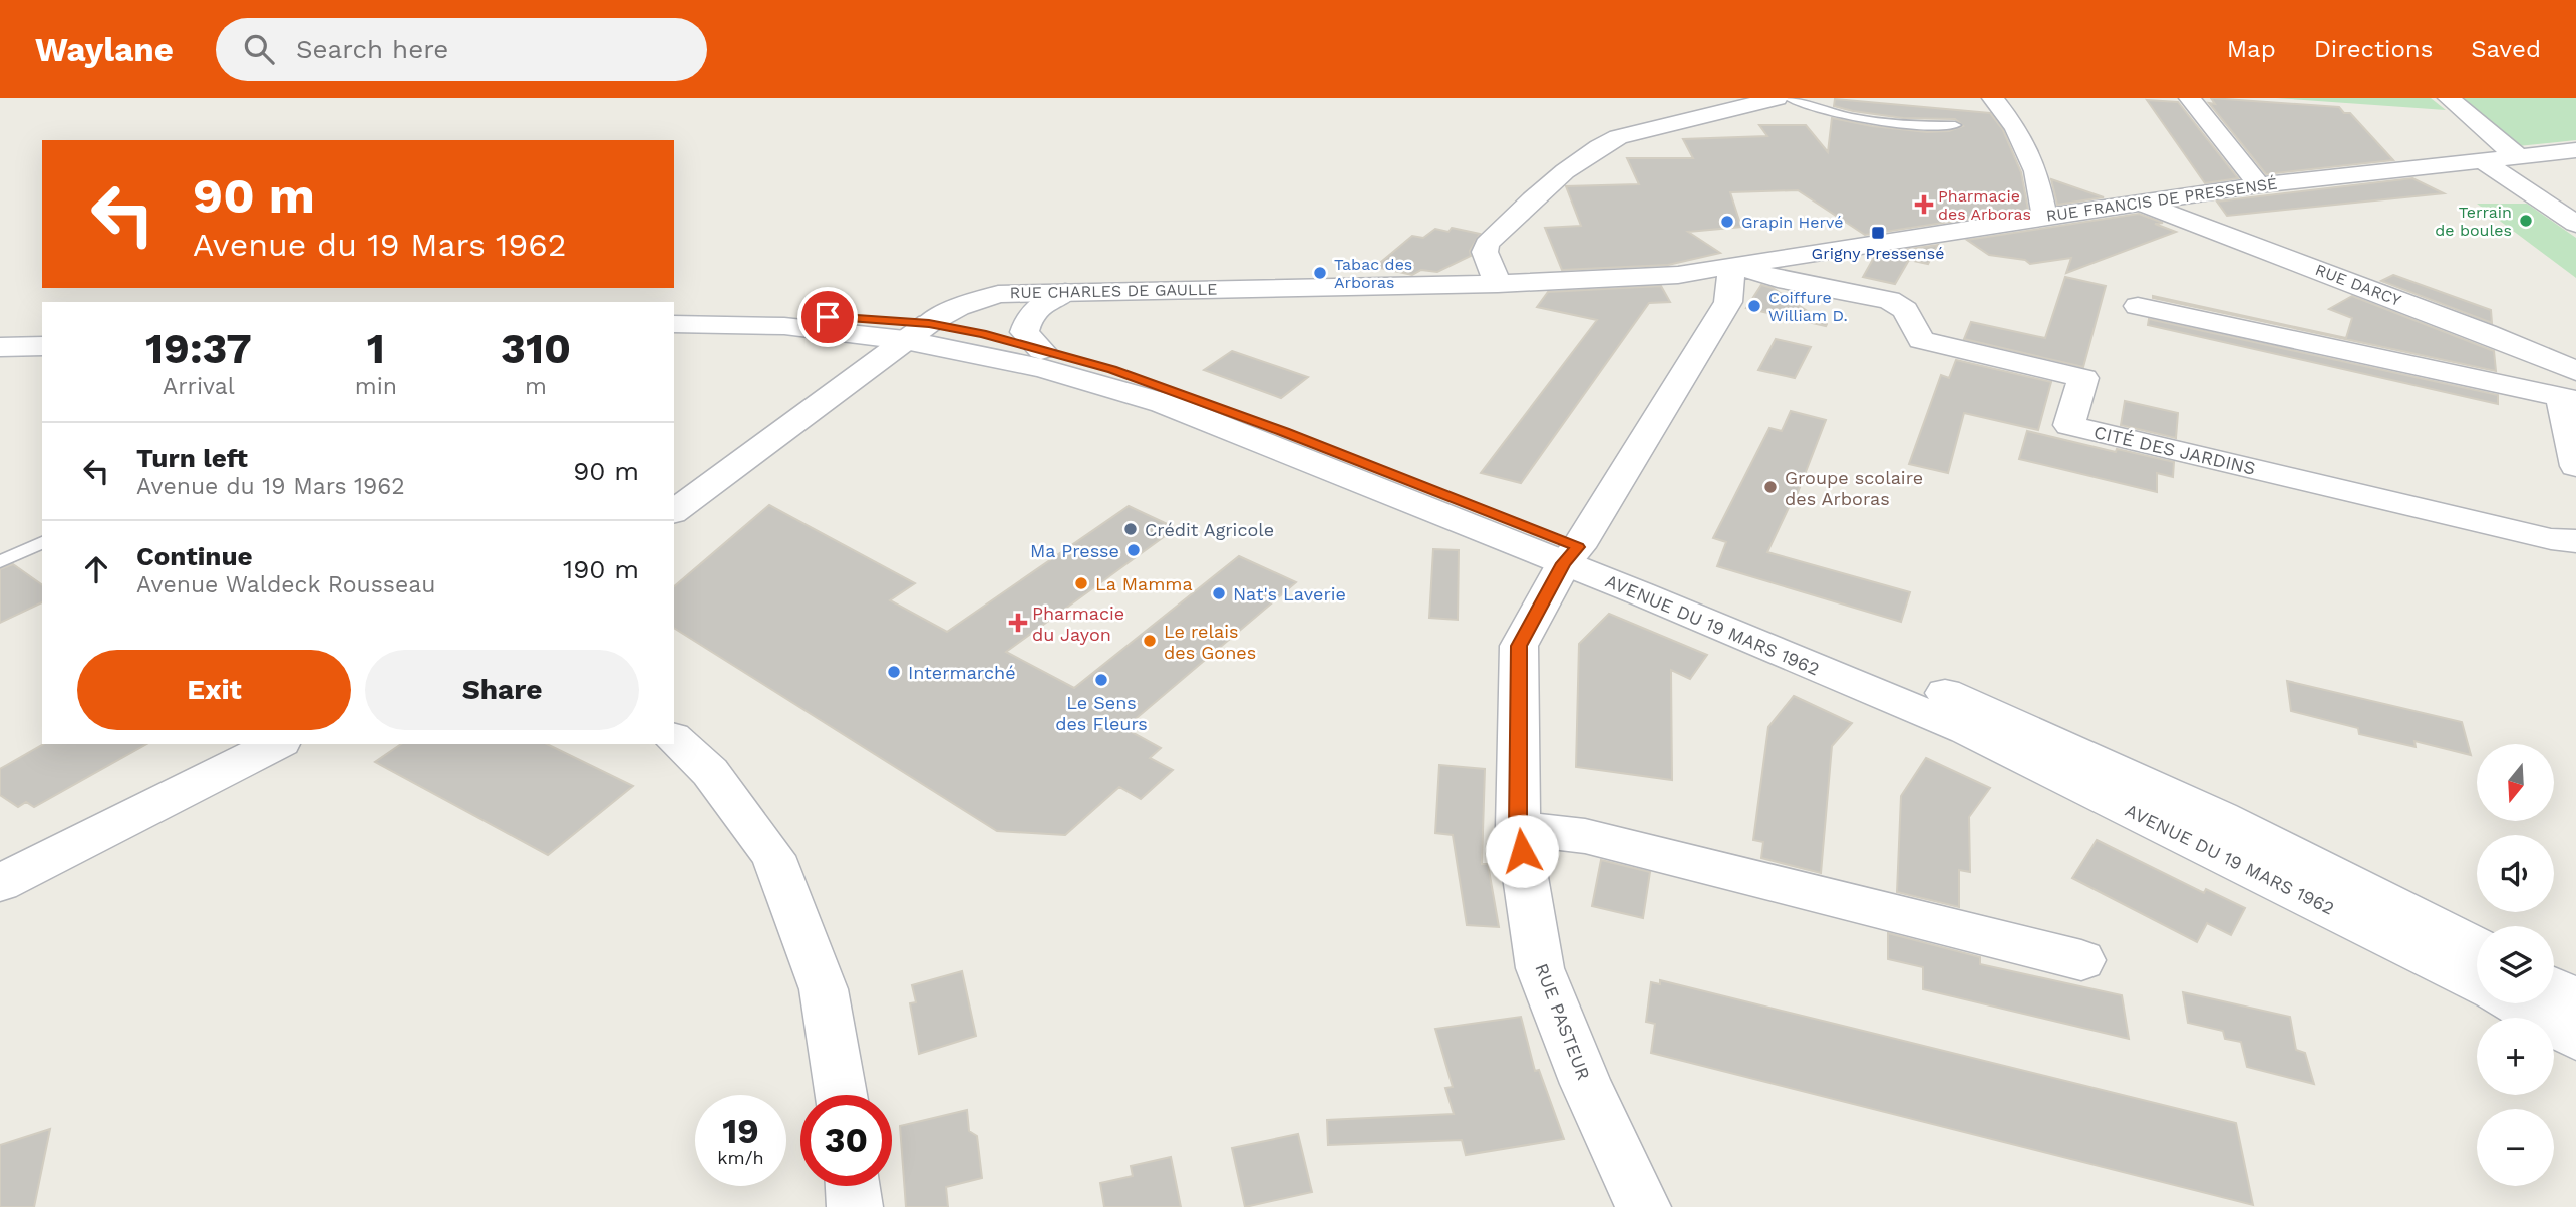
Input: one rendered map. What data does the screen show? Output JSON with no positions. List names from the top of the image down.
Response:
{
  "streets": {
    "street": [
      "RUE FRANCIS DE PRESSENSÉ",
      "RUE DARCY",
      "RUE CHARLES DE GAULLE",
      "CITÉ DES JARDINS",
      "AVENUE DU 19 MARS 1962",
      "RUE PASTEUR"
    ]
  },
  "crossings": [
    ["RUE FRANCIS DE PRESSENSÉ", "RUE DARCY"],
    ["RUE FRANCIS DE PRESSENSÉ", "RUE CHARLES DE GAULLE"],
    ["RUE FRANCIS DE PRESSENSÉ", "CITÉ DES JARDINS"],
    ["RUE FRANCIS DE PRESSENSÉ", "RUE PASTEUR"],
    ["RUE CHARLES DE GAULLE", "AVENUE DU 19 MARS 1962"],
    ["CITÉ DES JARDINS", "RUE PASTEUR"],
    ["AVENUE DU 19 MARS 1962", "RUE PASTEUR"]
  ],
  "places": {
    "health": ["Pharmacie des Arboras", "Pharmacie du Jayon"],
    "other": [
      "Terrain de boules",
      "Grapin Hervé",
      "Tabac des Arboras",
      "Coiffure William D.",
      "Groupe scolaire des Arboras",
      "Crédit Agricole",
      "Ma Presse",
      "La Mamma",
      "Nat's Laverie",
      "Le relais des Gones",
      "Intermarché",
      "Le Sens des Fleurs"
    ],
    "transit": ["Grigny Pressensé"]
  },
  "north": "bottom",
  "page": {
    "header": "Waylane",
    "search": "Search here",
    "nav": ["Map", "Directions", "Saved"],
    "turn": ["90 m", "Avenue du 19 Mars 1962"],
    "eta": [
      "19:37",
      "Arrival",
      "1",
      "min",
      "310",
      "m"
    ],
    "list": [
      {
        "name": "Turn left",
        "note": "Avenue du 19 Mars 1962",
        "value": "90 m"
      },
      {
        "name": "Continue",
        "note": "Avenue Waldeck Rousseau",
        "value": "190 m"
      }
    ],
    "buttons": ["Exit", "Share"],
    "map_buttons": ["+", "−"],
    "speed": "19 km/h",
    "limit": "30"
  }
}
